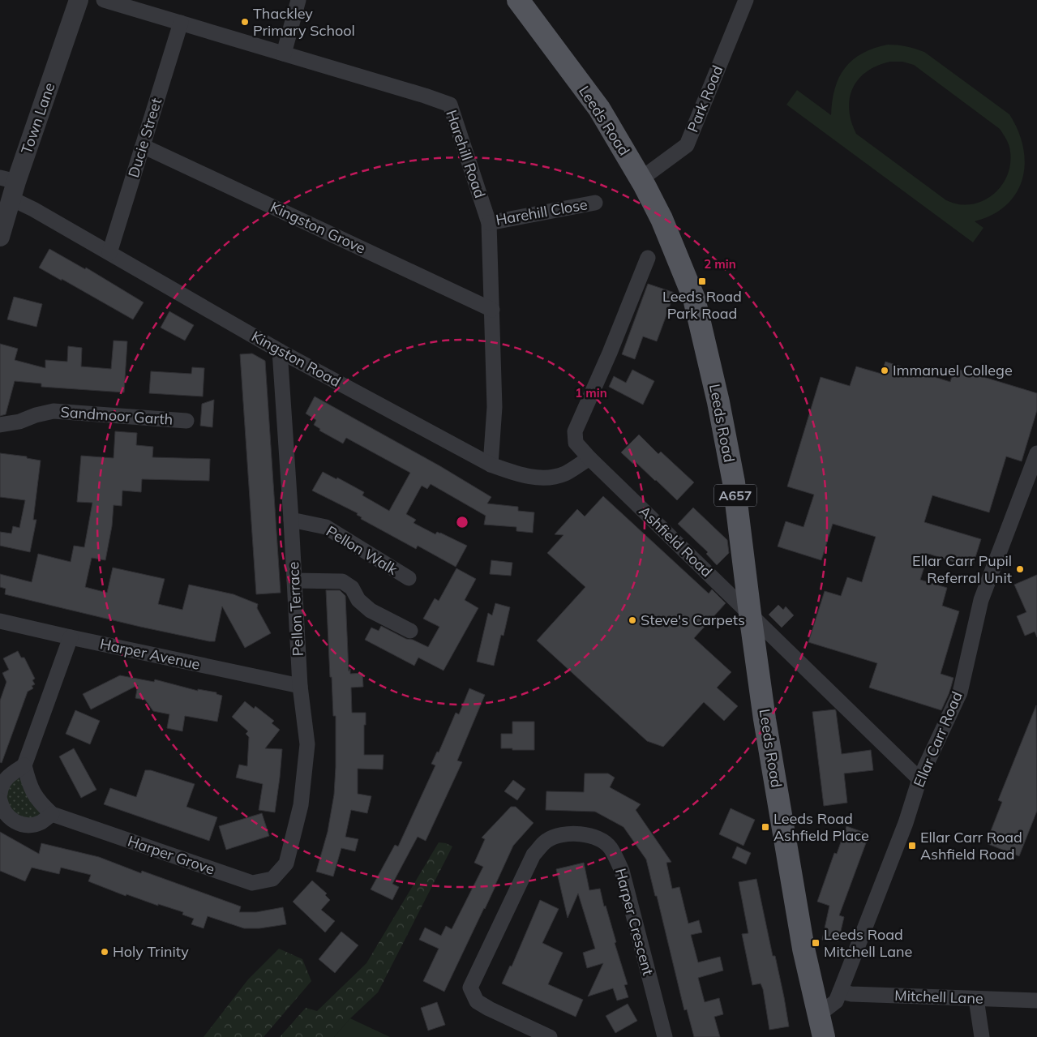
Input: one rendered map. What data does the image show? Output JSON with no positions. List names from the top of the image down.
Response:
{
  "streets": {
    "main road": ["Leeds Road", "A657"],
    "street": [
      "Park Road",
      "Town Lane",
      "Ducie Street",
      "Harehill Road",
      "Harehill Close",
      "Kingston Grove",
      "Kingston Road",
      "Sandmoor Garth",
      "Ashfield Road",
      "Pellon Walk",
      "Pellon Terrace",
      "Harper Avenue",
      "Ellar Carr Road",
      "Harper Grove",
      "Harper Crescent",
      "Mitchell Lane"
    ]
  },
  "crossings": [
    ["Park Road", "Leeds Road"],
    ["Town Lane", "Kingston Road"],
    ["Leeds Road", "Ashfield Road"],
    ["Leeds Road", "Ellar Carr Road"],
    ["Ducie Street", "Harehill Road"],
    ["Ducie Street", "Kingston Grove"],
    ["Ducie Street", "Kingston Road"],
    ["Harehill Road", "Harehill Close"],
    ["Harehill Road", "Kingston Grove"],
    ["Harehill Road", "Kingston Road"],
    ["Kingston Road", "Ashfield Road"],
    ["Kingston Road", "Pellon Terrace"],
    ["Ashfield Road", "Ellar Carr Road"],
    ["Pellon Walk", "Pellon Terrace"],
    ["Pellon Terrace", "Harper Avenue"],
    ["Pellon Terrace", "Harper Grove"],
    ["Ellar Carr Road", "Mitchell Lane"]
  ],
  "places": {
    "other": [
      "Thackley Primary School",
      "Immanuel College",
      "Ellar Carr Pupil Referral Unit",
      "Steve's Carpets",
      "Holy Trinity"
    ],
    "transit": [
      "Leeds Road Park Road",
      "Leeds Road Ashfield Place",
      "Ellar Carr Road Ashfield Road",
      "Leeds Road Mitchell Lane"
    ]
  },
  "rings": ["2 min", "1 min"]
}
